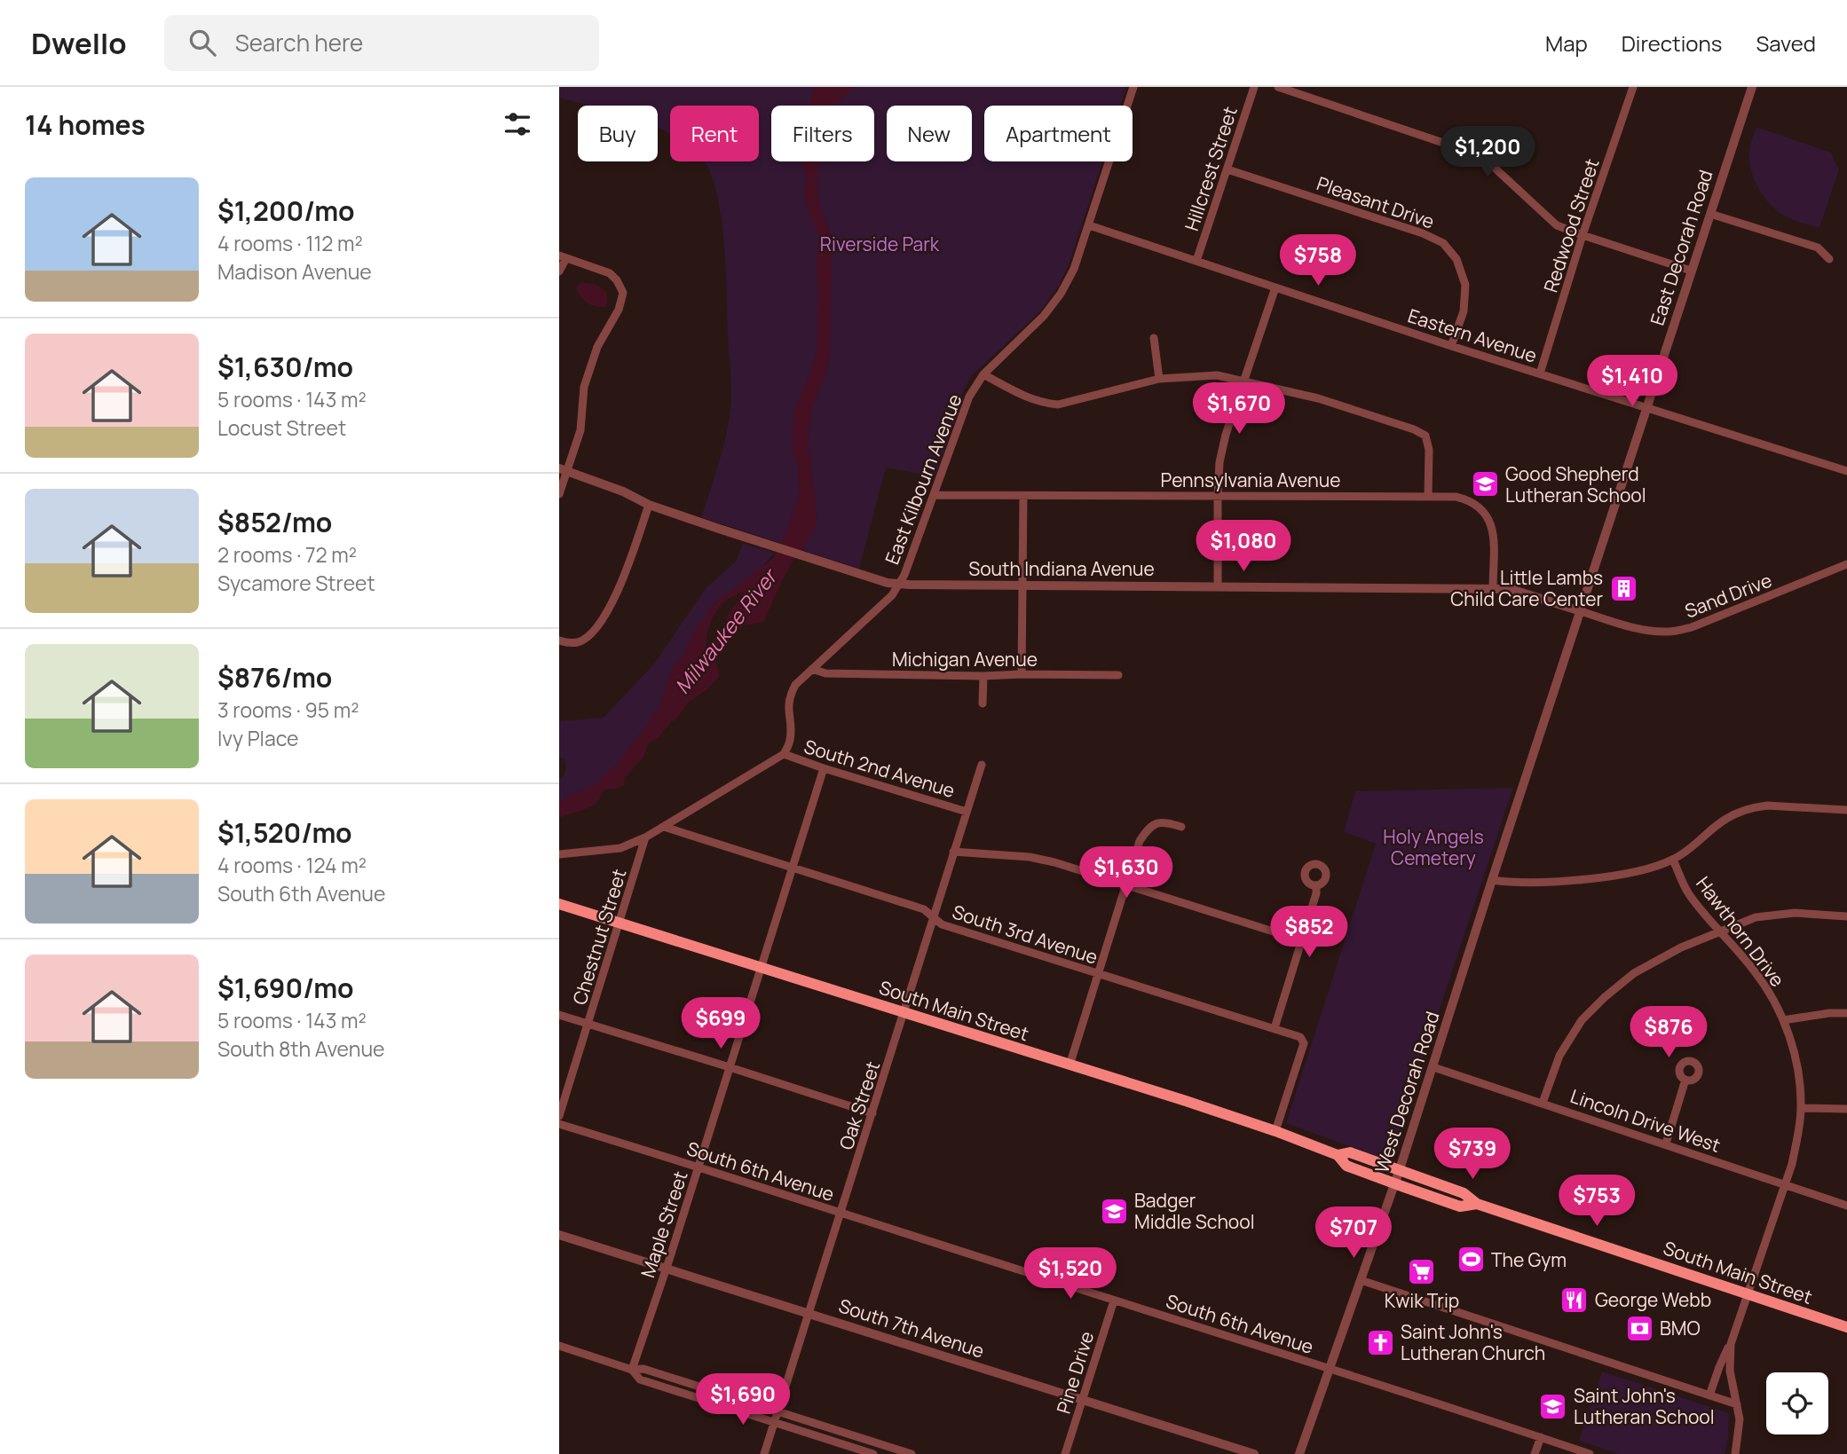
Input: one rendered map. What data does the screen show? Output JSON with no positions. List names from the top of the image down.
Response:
{
  "streets": {
    "main road": ["South Main Street"],
    "street": [
      "Hillcrest Street",
      "Pleasant Drive",
      "Redwood Street",
      "East Decorah Road",
      "Eastern Avenue",
      "East Kilbourn Avenue",
      "Pennsylvania Avenue",
      "South Indiana Avenue",
      "Sand Drive",
      "Michigan Avenue",
      "South 2nd Avenue",
      "Hawthorn Drive",
      "South 3rd Avenue",
      "Chestnut Street",
      "West Decorah Road",
      "Oak Street",
      "Lincoln Drive West",
      "South 6th Avenue",
      "Maple Street",
      "South 7th Avenue",
      "Pine Drive"
    ]
  },
  "crossings": [
    ["Hillcrest Street", "Pleasant Drive"],
    ["Hillcrest Street", "Eastern Avenue"],
    ["Pleasant Drive", "Eastern Avenue"],
    ["Redwood Street", "Eastern Avenue"],
    ["East Decorah Road", "Eastern Avenue"],
    ["East Decorah Road", "South Indiana Avenue"],
    ["East Decorah Road", "Sand Drive"],
    ["East Decorah Road", "West Decorah Road"],
    ["Eastern Avenue", "East Kilbourn Avenue"],
    ["East Kilbourn Avenue", "Pennsylvania Avenue"],
    ["East Kilbourn Avenue", "South Indiana Avenue"],
    ["East Kilbourn Avenue", "Michigan Avenue"],
    ["East Kilbourn Avenue", "South 2nd Avenue"],
    ["Pennsylvania Avenue", "South Indiana Avenue"],
    ["South Indiana Avenue", "Sand Drive"],
    ["South 2nd Avenue", "Oak Street"],
    ["South 2nd Avenue", "Maple Street"],
    ["Hawthorn Drive", "South Main Street"],
    ["Hawthorn Drive", "Lincoln Drive West"],
    ["South 3rd Avenue", "South Main Street"],
    ["South 3rd Avenue", "Oak Street"],
    ["South 3rd Avenue", "Maple Street"],
    ["Chestnut Street", "South Main Street"],
    ["South Main Street", "West Decorah Road"],
    ["South Main Street", "Oak Street"],
    ["South Main Street", "Maple Street"],
    ["West Decorah Road", "Lincoln Drive West"],
    ["West Decorah Road", "South 6th Avenue"],
    ["Oak Street", "South 6th Avenue"],
    ["Oak Street", "South 7th Avenue"],
    ["South 6th Avenue", "Maple Street"],
    ["South 6th Avenue", "Pine Drive"],
    ["Maple Street", "South 7th Avenue"],
    ["South 7th Avenue", "Pine Drive"]
  ],
  "water": ["Milwaukee River"],
  "parks": ["Riverside Park", "Holy Angels Cemetery"],
  "places": {
    "school or university": ["Good Shepherd Lutheran School", "Badger Middle School", "Saint John's Lutheran School"],
    "building": ["Little Lambs Child Care Center"],
    "sports": ["The Gym"],
    "supermarket": ["Kwik Trip"],
    "restaurant": ["George Webb"],
    "bank": ["BMO"],
    "church": ["Saint John's Lutheran Church"]
  },
  "page": {
    "header": "Dwello",
    "search": "Search here",
    "nav": ["Map", "Directions", "Saved"],
    "heading": "14 homes",
    "chip": [
      "Buy",
      "Rent",
      "Filters",
      "New",
      "Apartment"
    ],
    "price": [
      "$1,200",
      "$758",
      "$1,410",
      "$1,670",
      "$1,080",
      "$1,630",
      "$852",
      "$699",
      "$876",
      "$739",
      "$753",
      "$707",
      "$1,520",
      "$1,690"
    ],
    "list": [
      {
        "name": "$1,200/mo",
        "note": "4 rooms · 112 m² · Madison Avenue"
      },
      {
        "name": "$1,630/mo",
        "note": "5 rooms · 143 m² · Locust Street"
      },
      {
        "name": "$852/mo",
        "note": "2 rooms · 72 m² · Sycamore Street"
      },
      {
        "name": "$876/mo",
        "note": "3 rooms · 95 m² · Ivy Place"
      },
      {
        "name": "$1,520/mo",
        "note": "4 rooms · 124 m² · South 6th Avenue"
      },
      {
        "name": "$1,690/mo",
        "note": "5 rooms · 143 m² · South 8th Avenue"
      }
    ]
  }
}
